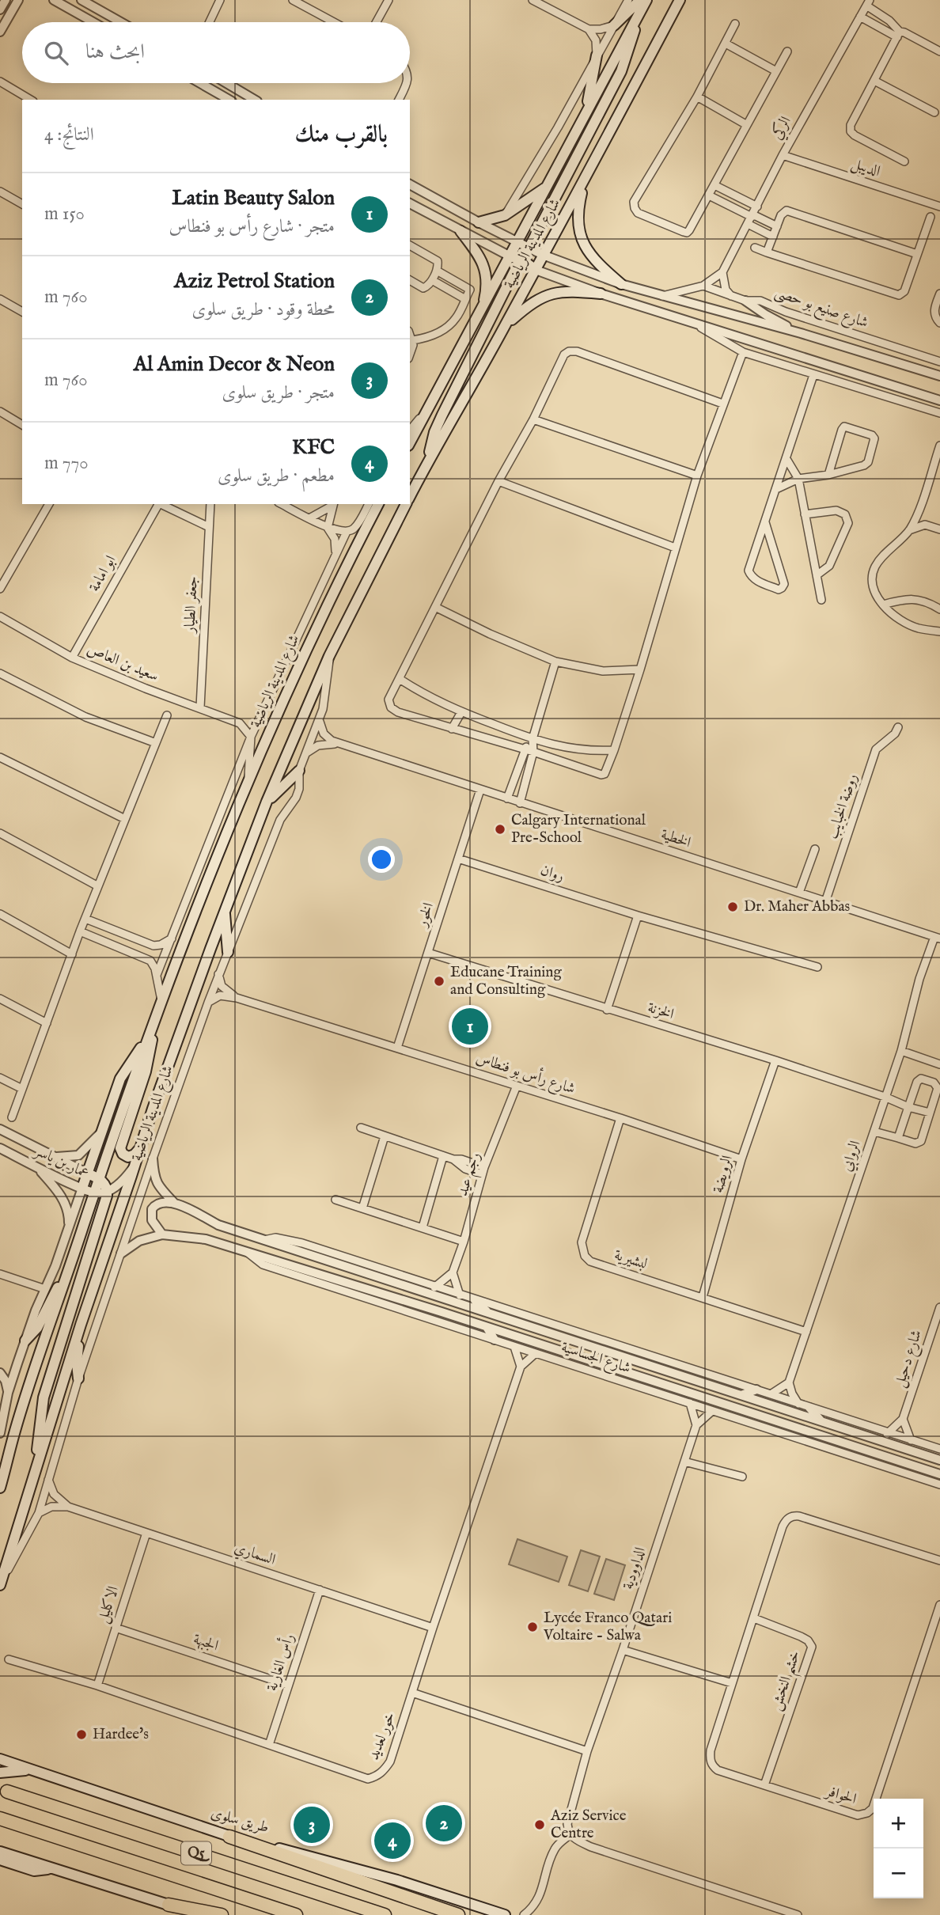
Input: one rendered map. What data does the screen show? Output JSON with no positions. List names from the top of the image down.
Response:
{
  "streets": {
    "highway": ["Q5"],
    "main road": ["شارع المدينة الرياضية", "طريق سلوى"],
    "street": [
      "الركي",
      "الديبل",
      "شارع صنيع بو حصى",
      "ابو امامة",
      "جعفر الطيار",
      "سعيد بن العاص",
      "روضة الخبايب",
      "الخطية",
      "روان",
      "الخور",
      "الخزنة",
      "شارع رأس بو فنطاس",
      "الروابي",
      "عمار بن ياسر",
      "رجم عيد",
      "الرويضة",
      "لبشيرية",
      "شارع الجساسية",
      "شارع دحيل",
      "السماري",
      "الداوودية",
      "الاكليل",
      "الجبهة",
      "رأس الغارية",
      "خشم النخش",
      "خور لعديد",
      "الحوافر"
    ]
  },
  "crossings": [
    ["الركي", "الديبل"],
    ["الركي", "شارع صنيع بو حصى"],
    ["شارع المدينة الرياضية", "شارع صنيع بو حصى"],
    ["شارع المدينة الرياضية", "سعيد بن العاص"],
    ["شارع المدينة الرياضية", "الخطية"],
    ["شارع المدينة الرياضية", "شارع رأس بو فنطاس"],
    ["شارع المدينة الرياضية", "عمار بن ياسر"],
    ["شارع المدينة الرياضية", "السماري"],
    ["ابو امامة", "سعيد بن العاص"],
    ["جعفر الطيار", "سعيد بن العاص"],
    ["روضة الخبايب", "الخطية"],
    ["الخطية", "الخور"],
    ["الخطية", "الروابي"],
    ["روان", "الخور"],
    ["الخور", "الخزنة"],
    ["الخور", "شارع رأس بو فنطاس"],
    ["الخزنة", "الروابي"],
    ["الخزنة", "الرويضة"],
    ["شارع رأس بو فنطاس", "رجم عيد"],
    ["شارع رأس بو فنطاس", "الرويضة"],
    ["شارع رأس بو فنطاس", "لبشيرية"],
    ["الروابي", "لبشيرية"],
    ["الرويضة", "لبشيرية"],
    ["شارع الجساسية", "شارع دحيل"],
    ["شارع الجساسية", "الداوودية"],
    ["شارع الجساسية", "خور لعديد"],
    ["السماري", "الاكليل"],
    ["السماري", "رأس الغارية"],
    ["السماري", "خور لعديد"],
    ["الاكليل", "الجبهة"],
    ["الاكليل", "خور لعديد"],
    ["الجبهة", "رأس الغارية"],
    ["رأس الغارية", "خور لعديد"],
    ["خشم النخش", "الحوافر"]
  ],
  "places": [
    "Calgary International Pre-School",
    "Dr. Maher Abbas",
    "Educane Training and Consulting",
    "Lycée Franco Qatari Voltaire - Salwa",
    "Hardee's",
    "Aziz Service Centre"
  ],
  "page": {
    "search": "ابحث هنا",
    "heading": ["بالقرب منك", "النتائج: 4"],
    "list": [
      {
        "mark": "1",
        "name": "Latin Beauty Salon",
        "note": "متجر · شارع رأس بو فنطاس",
        "value": "150 m"
      },
      {
        "mark": "2",
        "name": "Aziz Petrol Station",
        "note": "محطة وقود · طريق سلوى",
        "value": "760 m"
      },
      {
        "mark": "3",
        "name": "Al Amin Decor & Neon",
        "note": "متجر · طريق سلوى",
        "value": "760 m"
      },
      {
        "mark": "4",
        "name": "KFC",
        "note": "مطعم · طريق سلوى",
        "value": "770 m"
      }
    ],
    "pins": [
      "1",
      "2",
      "3",
      "4"
    ],
    "map_buttons": ["+", "−"]
  }
}
